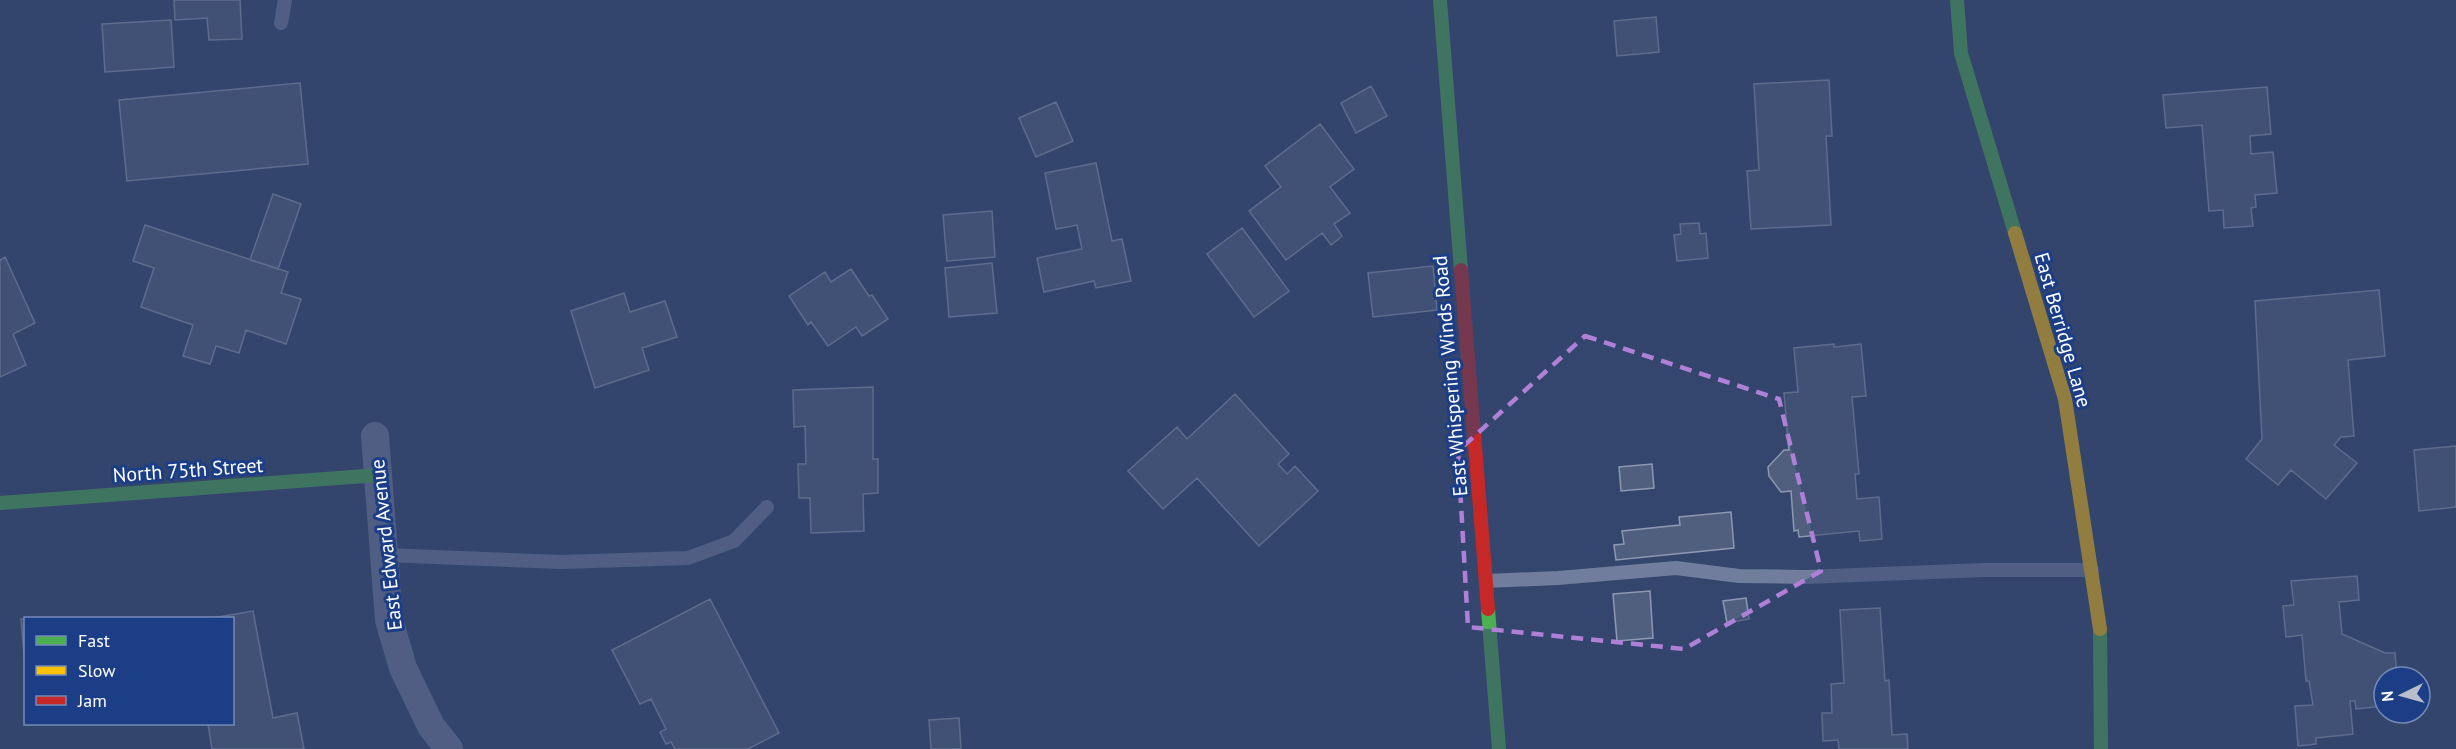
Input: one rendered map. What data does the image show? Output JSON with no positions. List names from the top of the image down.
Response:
{
  "streets": {
    "street": [
      "East Berridge Lane",
      "East Whispering Winds Road",
      "North 75th Street",
      "East Edward Avenue"
    ]
  },
  "crossings": [
    ["North 75th Street", "East Edward Avenue"]
  ],
  "legend": ["Fast", "Slow", "Jam"],
  "north": "left"
}
